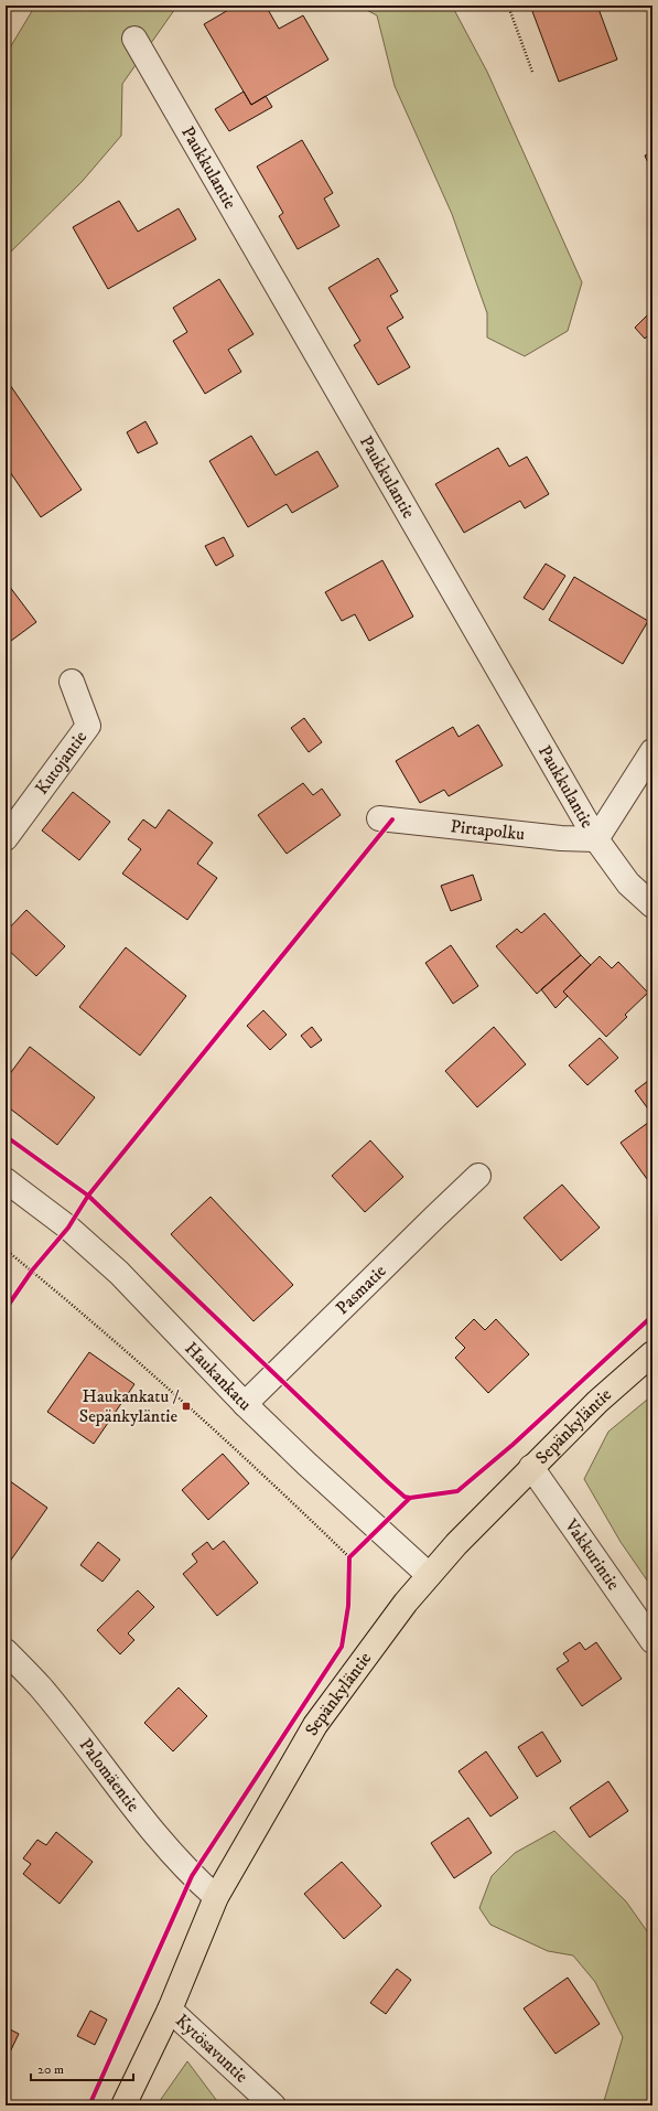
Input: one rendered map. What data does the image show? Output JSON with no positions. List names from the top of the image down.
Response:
{
  "streets": {
    "main road": ["Sepänkyläntie"],
    "street": [
      "Paukkulantie",
      "Kutojantie",
      "Pirtapolku",
      "Pasmatie",
      "Haukankatu",
      "Vakkurintie",
      "Palomäentie",
      "Kytösavuntie"
    ]
  },
  "crossings": [
    ["Paukkulantie", "Pirtapolku"],
    ["Pasmatie", "Haukankatu"],
    ["Haukankatu", "Sepänkyläntie"],
    ["Sepänkyläntie", "Vakkurintie"],
    ["Sepänkyläntie", "Palomäentie"],
    ["Sepänkyläntie", "Kytösavuntie"]
  ],
  "places": {
    "transit": ["Haukankatu / Sepänkyläntie"]
  },
  "scale_bar": "20 m"
}
